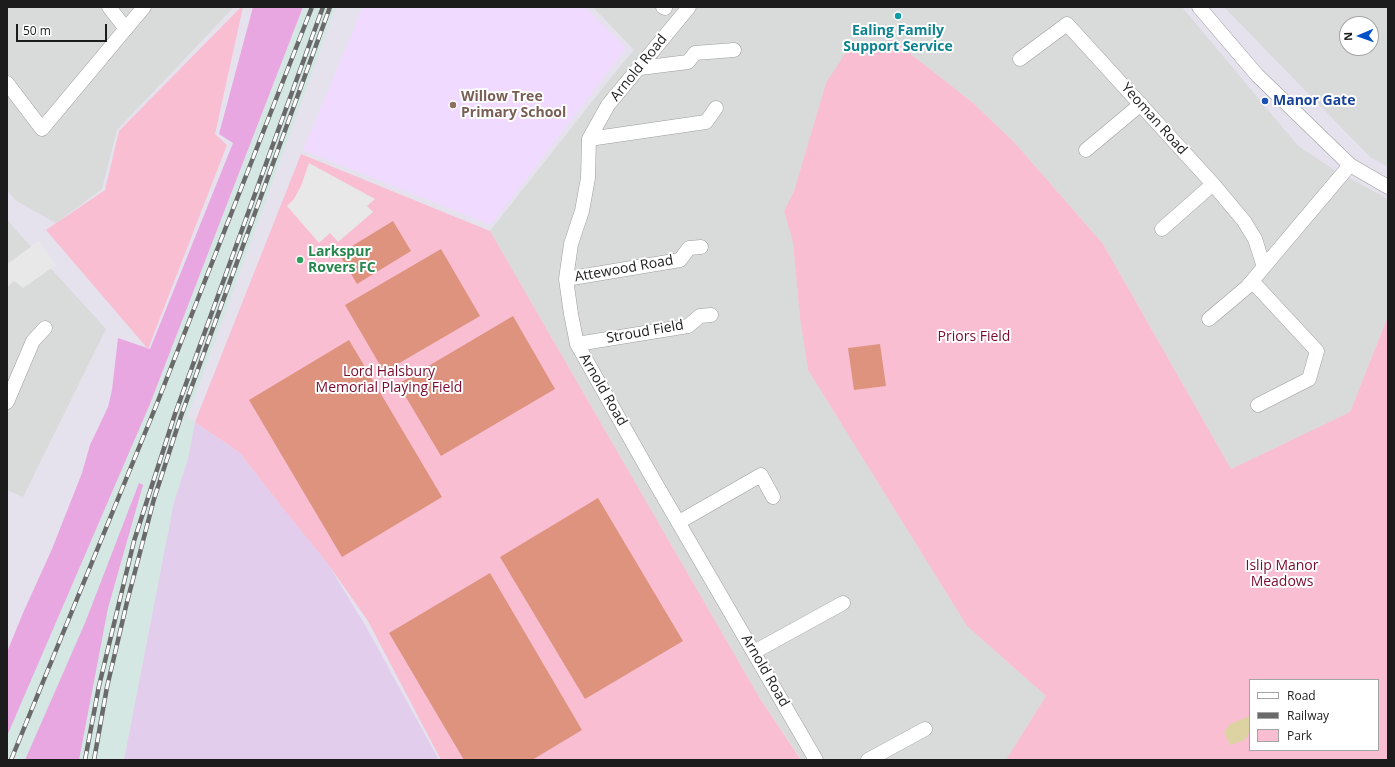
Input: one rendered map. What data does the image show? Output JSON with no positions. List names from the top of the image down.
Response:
{
  "streets": {
    "street": [
      "Arnold Road",
      "Yeoman Road",
      "Attewood Road",
      "Stroud Field"
    ]
  },
  "crossings": [
    ["Arnold Road", "Attewood Road"],
    ["Arnold Road", "Stroud Field"]
  ],
  "parks": ["Priors Field", "Lord Halsbury Memorial Playing Field", "Islip Manor Meadows"],
  "places": [
    "Ealing Family Support Service",
    "Manor Gate",
    "Willow Tree Primary School",
    "Larkspur Rovers FC"
  ],
  "legend": ["Road", "Railway", "Park"],
  "scale_bar": "50 m",
  "north": "left"
}
